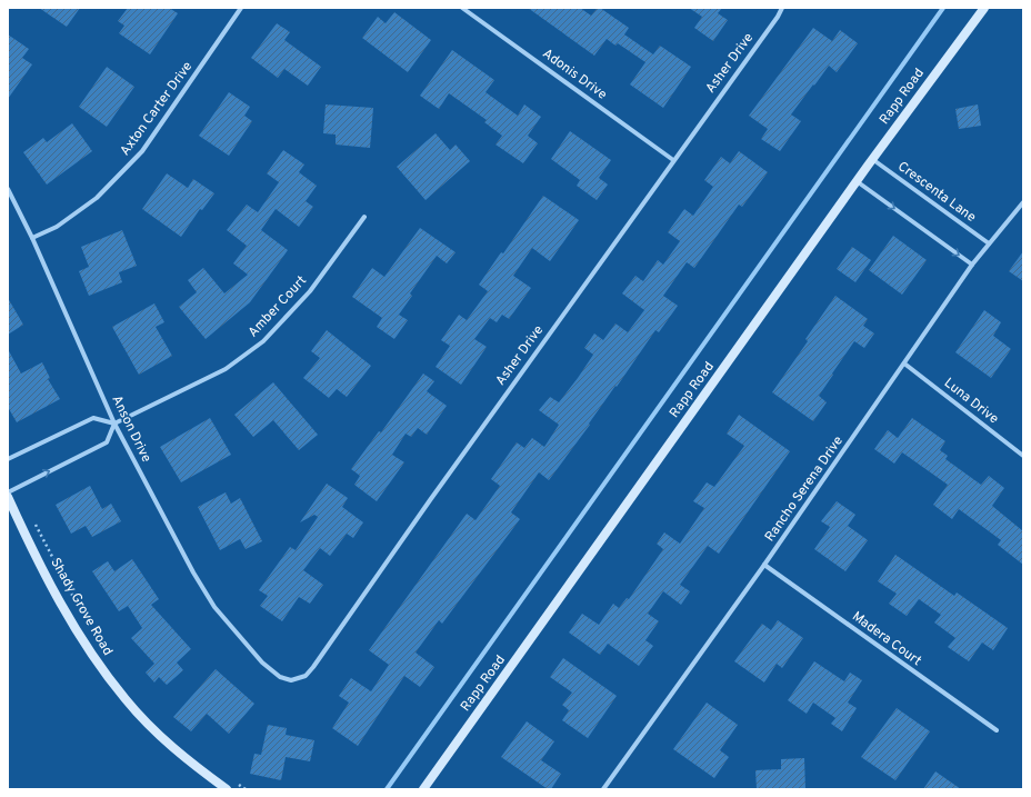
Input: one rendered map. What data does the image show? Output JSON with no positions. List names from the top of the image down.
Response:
{
  "streets": {
    "street": [
      "Asher Drive",
      "Adonis Drive",
      "Rapp Road",
      "Axton Carter Drive",
      "Crescenta Lane",
      "Amber Court",
      "Luna Drive",
      "Anson Drive",
      "Rancho Serena Drive",
      "Shady Grove Road",
      "Madera Court"
    ]
  },
  "crossings": [
    ["Asher Drive", "Adonis Drive"],
    ["Asher Drive", "Anson Drive"],
    ["Rapp Road", "Crescenta Lane"],
    ["Axton Carter Drive", "Anson Drive"],
    ["Crescenta Lane", "Rancho Serena Drive"],
    ["Amber Court", "Anson Drive"],
    ["Luna Drive", "Rancho Serena Drive"],
    ["Rancho Serena Drive", "Madera Court"]
  ]
}
